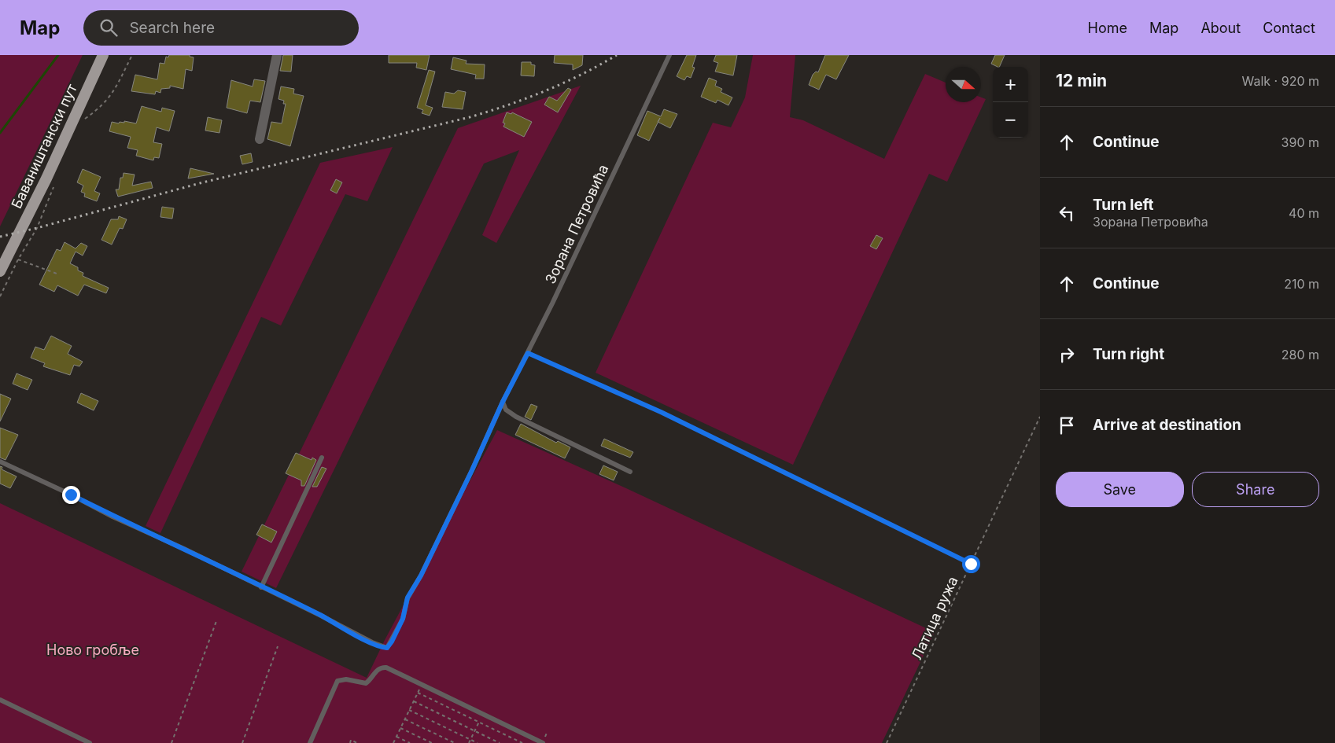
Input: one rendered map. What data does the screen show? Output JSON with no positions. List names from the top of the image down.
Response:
{
  "streets": {
    "main road": ["Баваништански пут"],
    "lane": ["Зорана Петровића"],
    "path": ["Латица ружа"]
  },
  "parks": ["Ново гробље"],
  "north": "right",
  "page": {
    "header": "Map",
    "search": "Search here",
    "nav": [
      "Home",
      "Map",
      "About",
      "Contact"
    ],
    "heading": ["12 min", "Walk · 920 m"],
    "map_buttons": ["+", "−"],
    "list": [
      ["Continue", "390 m"],
      ["Turn left", "Зорана Петровића", "40 m"],
      ["Continue", "210 m"],
      ["Turn right", "280 m"],
      "Arrive at destination"
    ],
    "buttons": ["Save", "Share"]
  }
}
